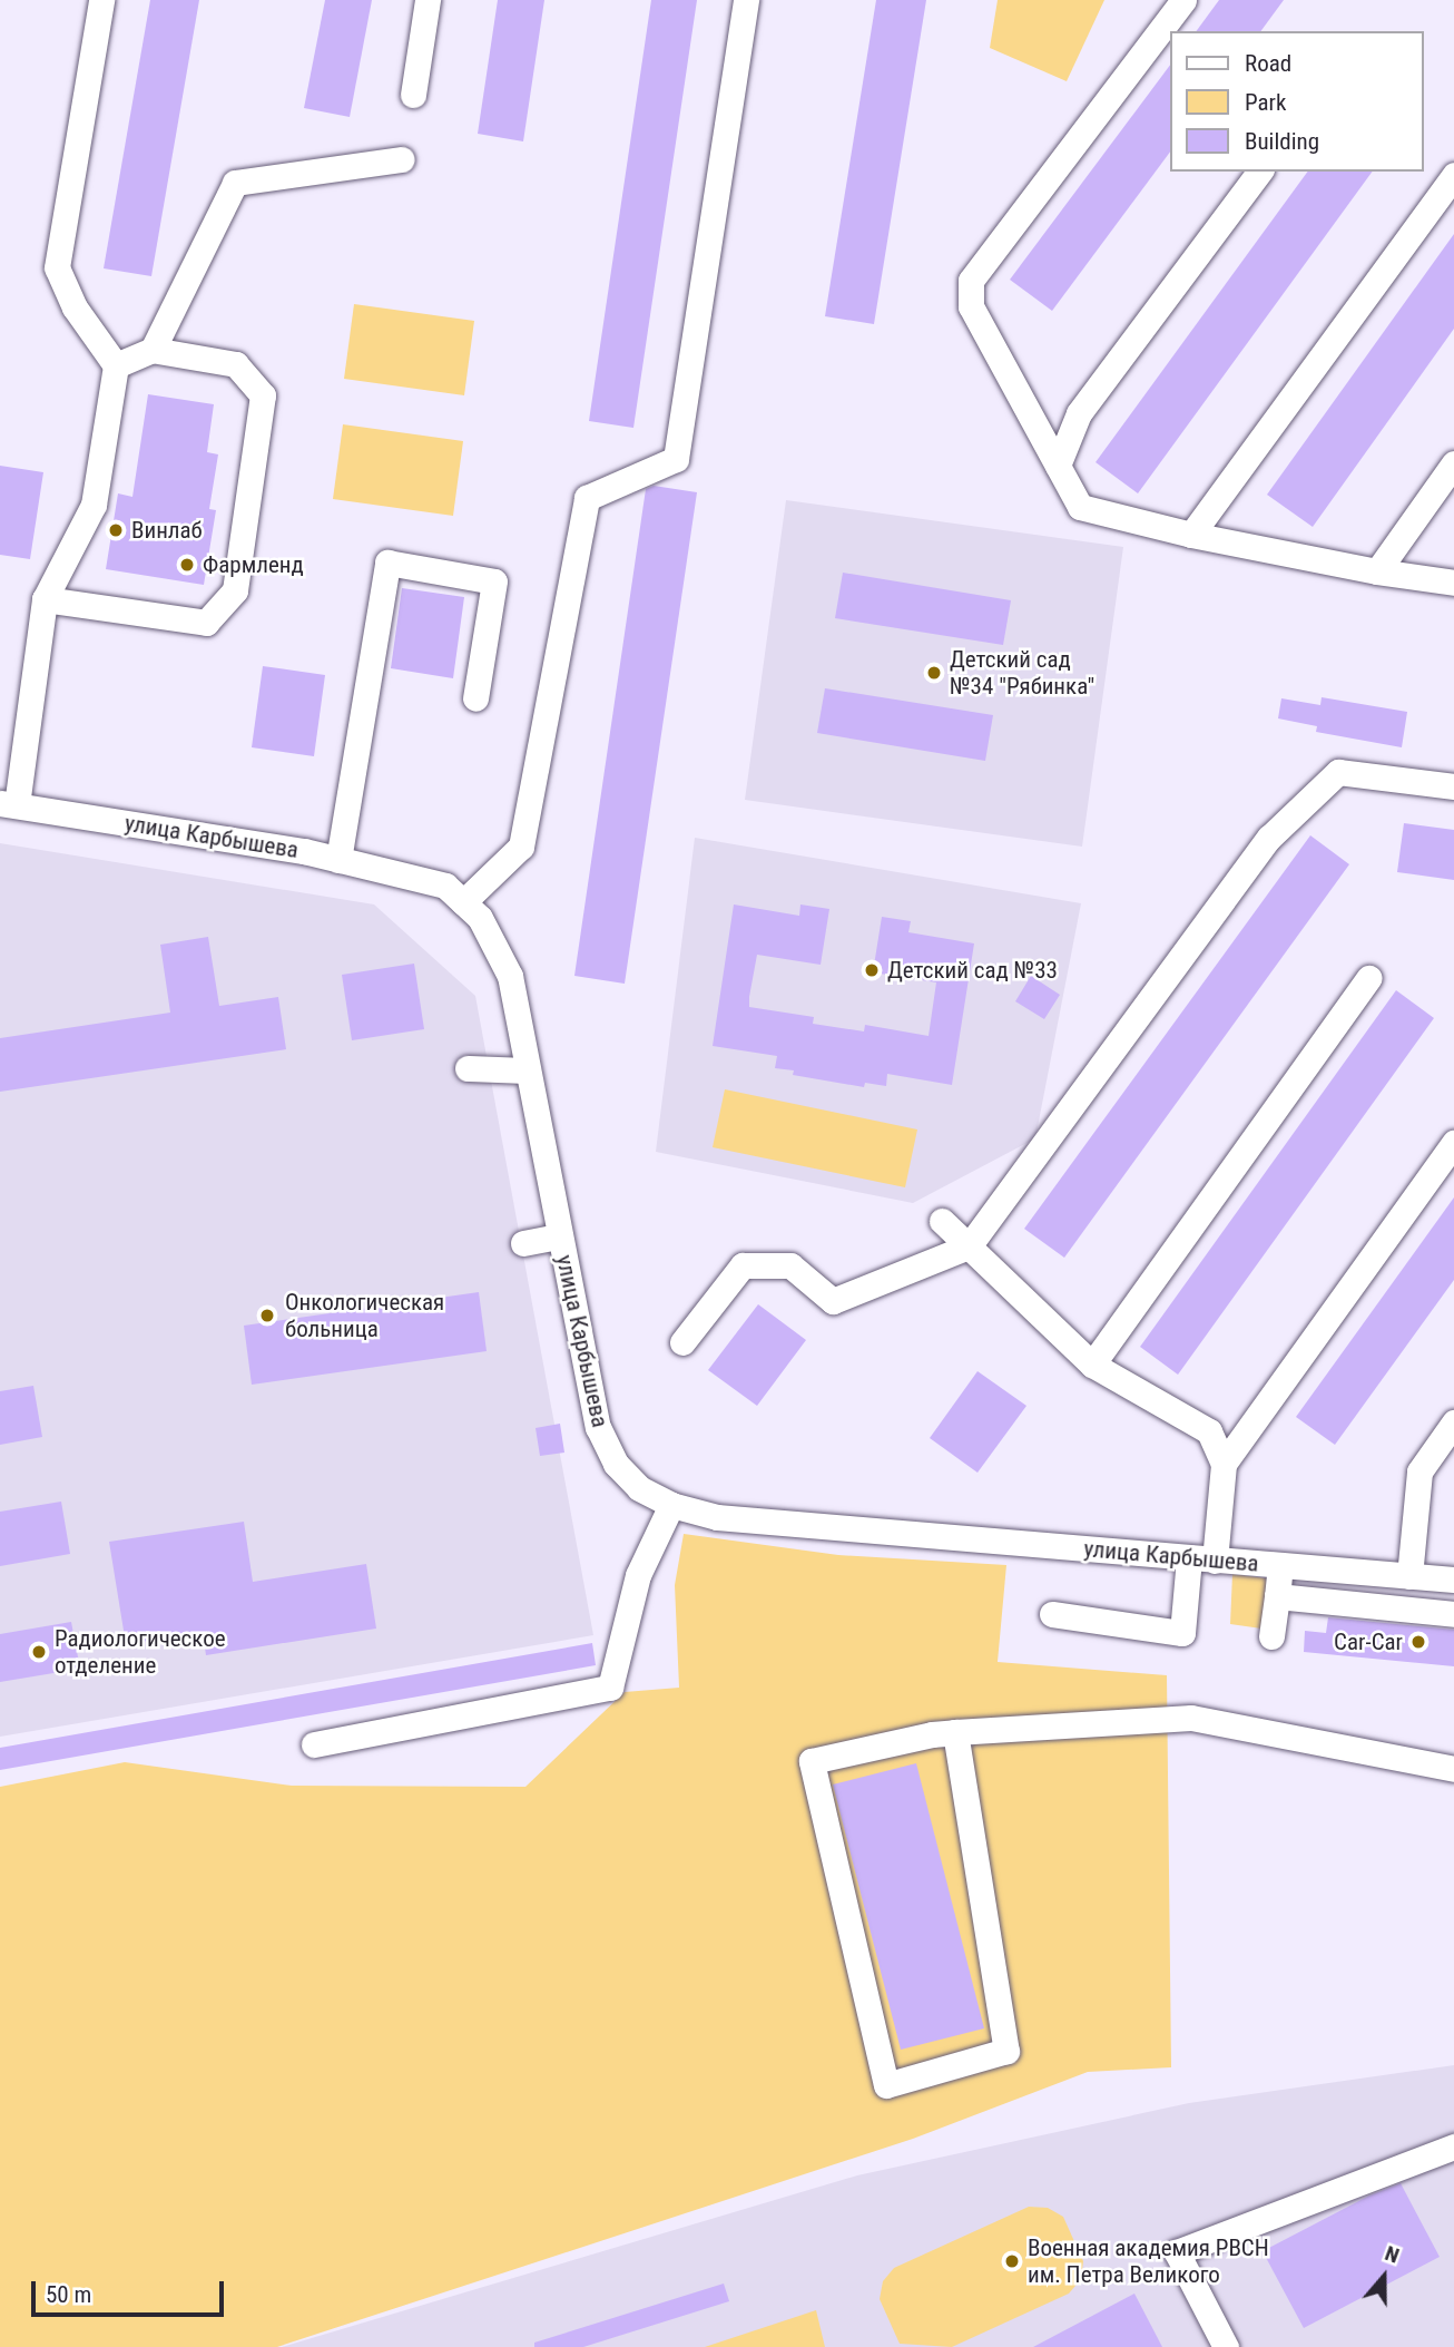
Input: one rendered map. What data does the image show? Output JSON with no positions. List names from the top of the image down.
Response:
{
  "streets": {
    "street": ["улица Карбышева"]
  },
  "places": [
    "Винлаб",
    "Фармленд",
    "Детский сад №34 \"Рябинка\"",
    "Детский сад №33",
    "Онкологическая больница",
    "Car-Car",
    "Радиологическое отделение",
    "Военная академия РВСН им. Петра Великого"
  ],
  "legend": ["Road", "Park", "Building"],
  "scale_bar": "50 m",
  "north": "top"
}
